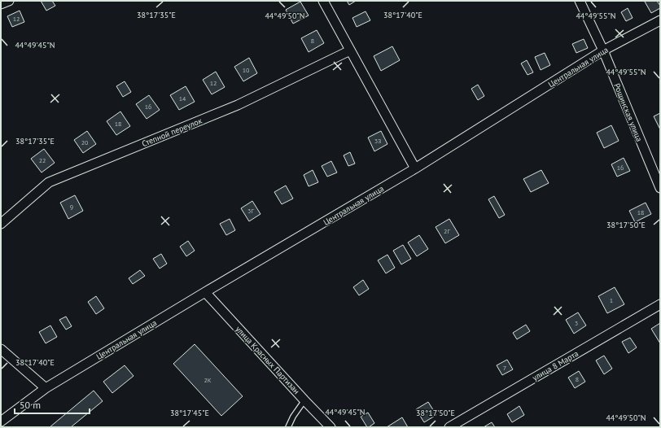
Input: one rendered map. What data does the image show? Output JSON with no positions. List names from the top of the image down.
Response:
{
  "streets": {
    "street": [
      "Центральная улица",
      "Рощинская улица",
      "Степной переулок",
      "улица Красных Партизан",
      "улица 8 Марта"
    ]
  },
  "crossings": [
    ["Центральная улица", "Рощинская улица"],
    ["Центральная улица", "улица Красных Партизан"]
  ],
  "house_numbers": [
    "12",
    "8",
    "10",
    "12",
    "14",
    "16",
    "18",
    "3З",
    "20",
    "22",
    "16",
    "9",
    "3Г",
    "18",
    "2Г",
    "1",
    "3",
    "7",
    "8",
    "2К"
  ],
  "scale_bar": "50 m",
  "coordinates": [
    "38°17'40\"E",
    "38°17'35\"E",
    "44°49'50\"N",
    "44°49'55\"N",
    "44°49'45\"N",
    "38°17'50\"E",
    "38°17'45\"E"
  ]
}
